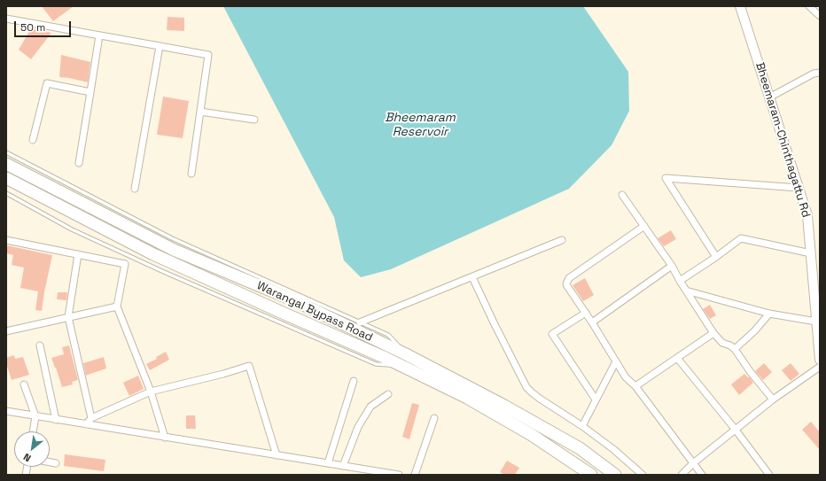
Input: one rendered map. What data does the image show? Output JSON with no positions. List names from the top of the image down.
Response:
{
  "streets": {
    "highway": ["Warangal Bypass Road"],
    "street": ["Bheemaram-Chinthagattu Rd"]
  },
  "water": ["Bheemaram Reservoir"],
  "scale_bar": "50 m",
  "north": "bottom left"
}
